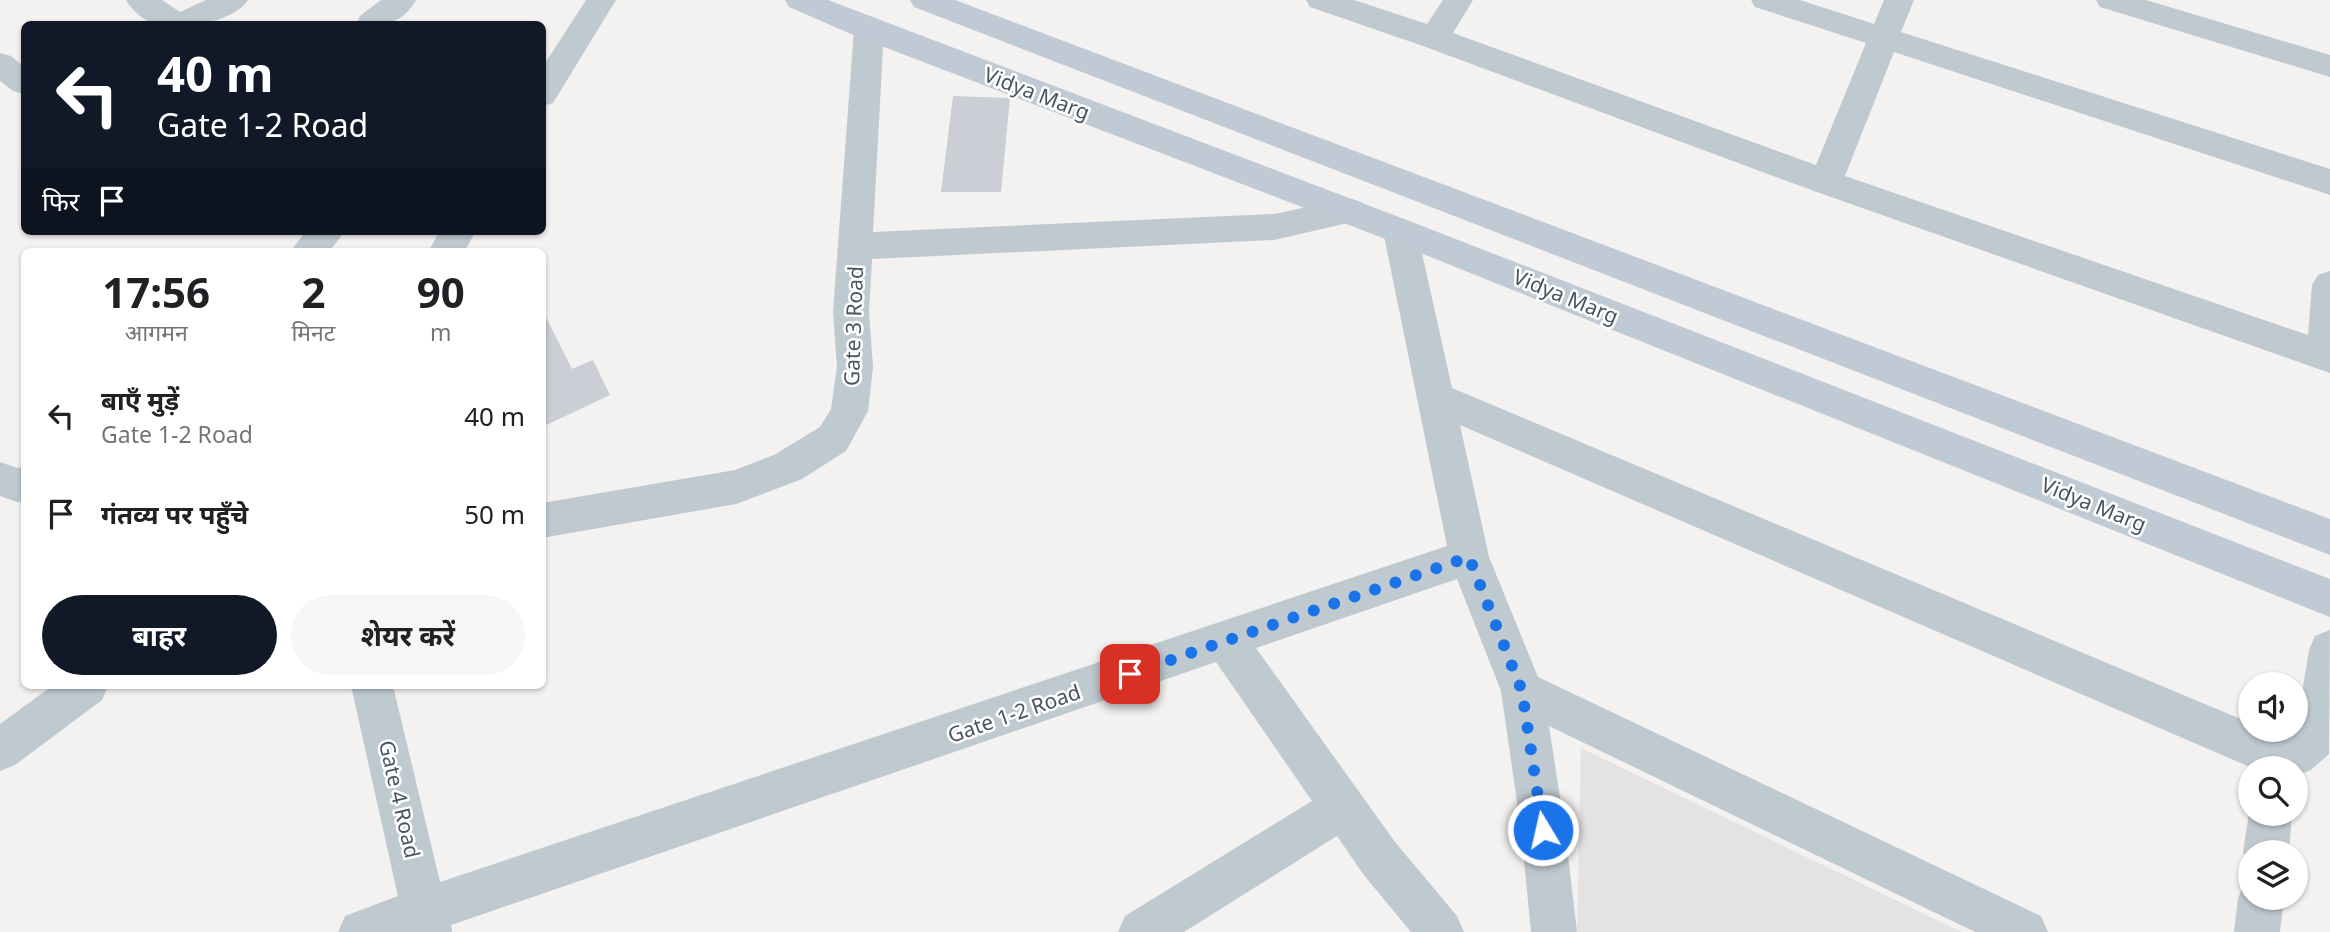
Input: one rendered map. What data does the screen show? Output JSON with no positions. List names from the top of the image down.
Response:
{
  "streets": {
    "main road": ["Vidya Marg"],
    "street": ["Gate 3 Road", "Gate 1-2 Road", "Gate 4 Road"]
  },
  "crossings": [
    ["Vidya Marg", "Gate 3 Road"],
    ["Gate 1-2 Road", "Gate 4 Road"]
  ],
  "page": {
    "turn": ["40 m", "Gate 1-2 Road"],
    "then": "फिर",
    "eta": [
      "17:56",
      "आगमन",
      "2",
      "मिनट",
      "90",
      "m"
    ],
    "list": [
      {
        "name": "बाएँ मुड़ें",
        "note": "Gate 1-2 Road",
        "value": "40 m"
      },
      {
        "name": "गंतव्य पर पहुँचे",
        "value": "50 m"
      }
    ],
    "buttons": ["बाहर", "शेयर करें"]
  }
}
